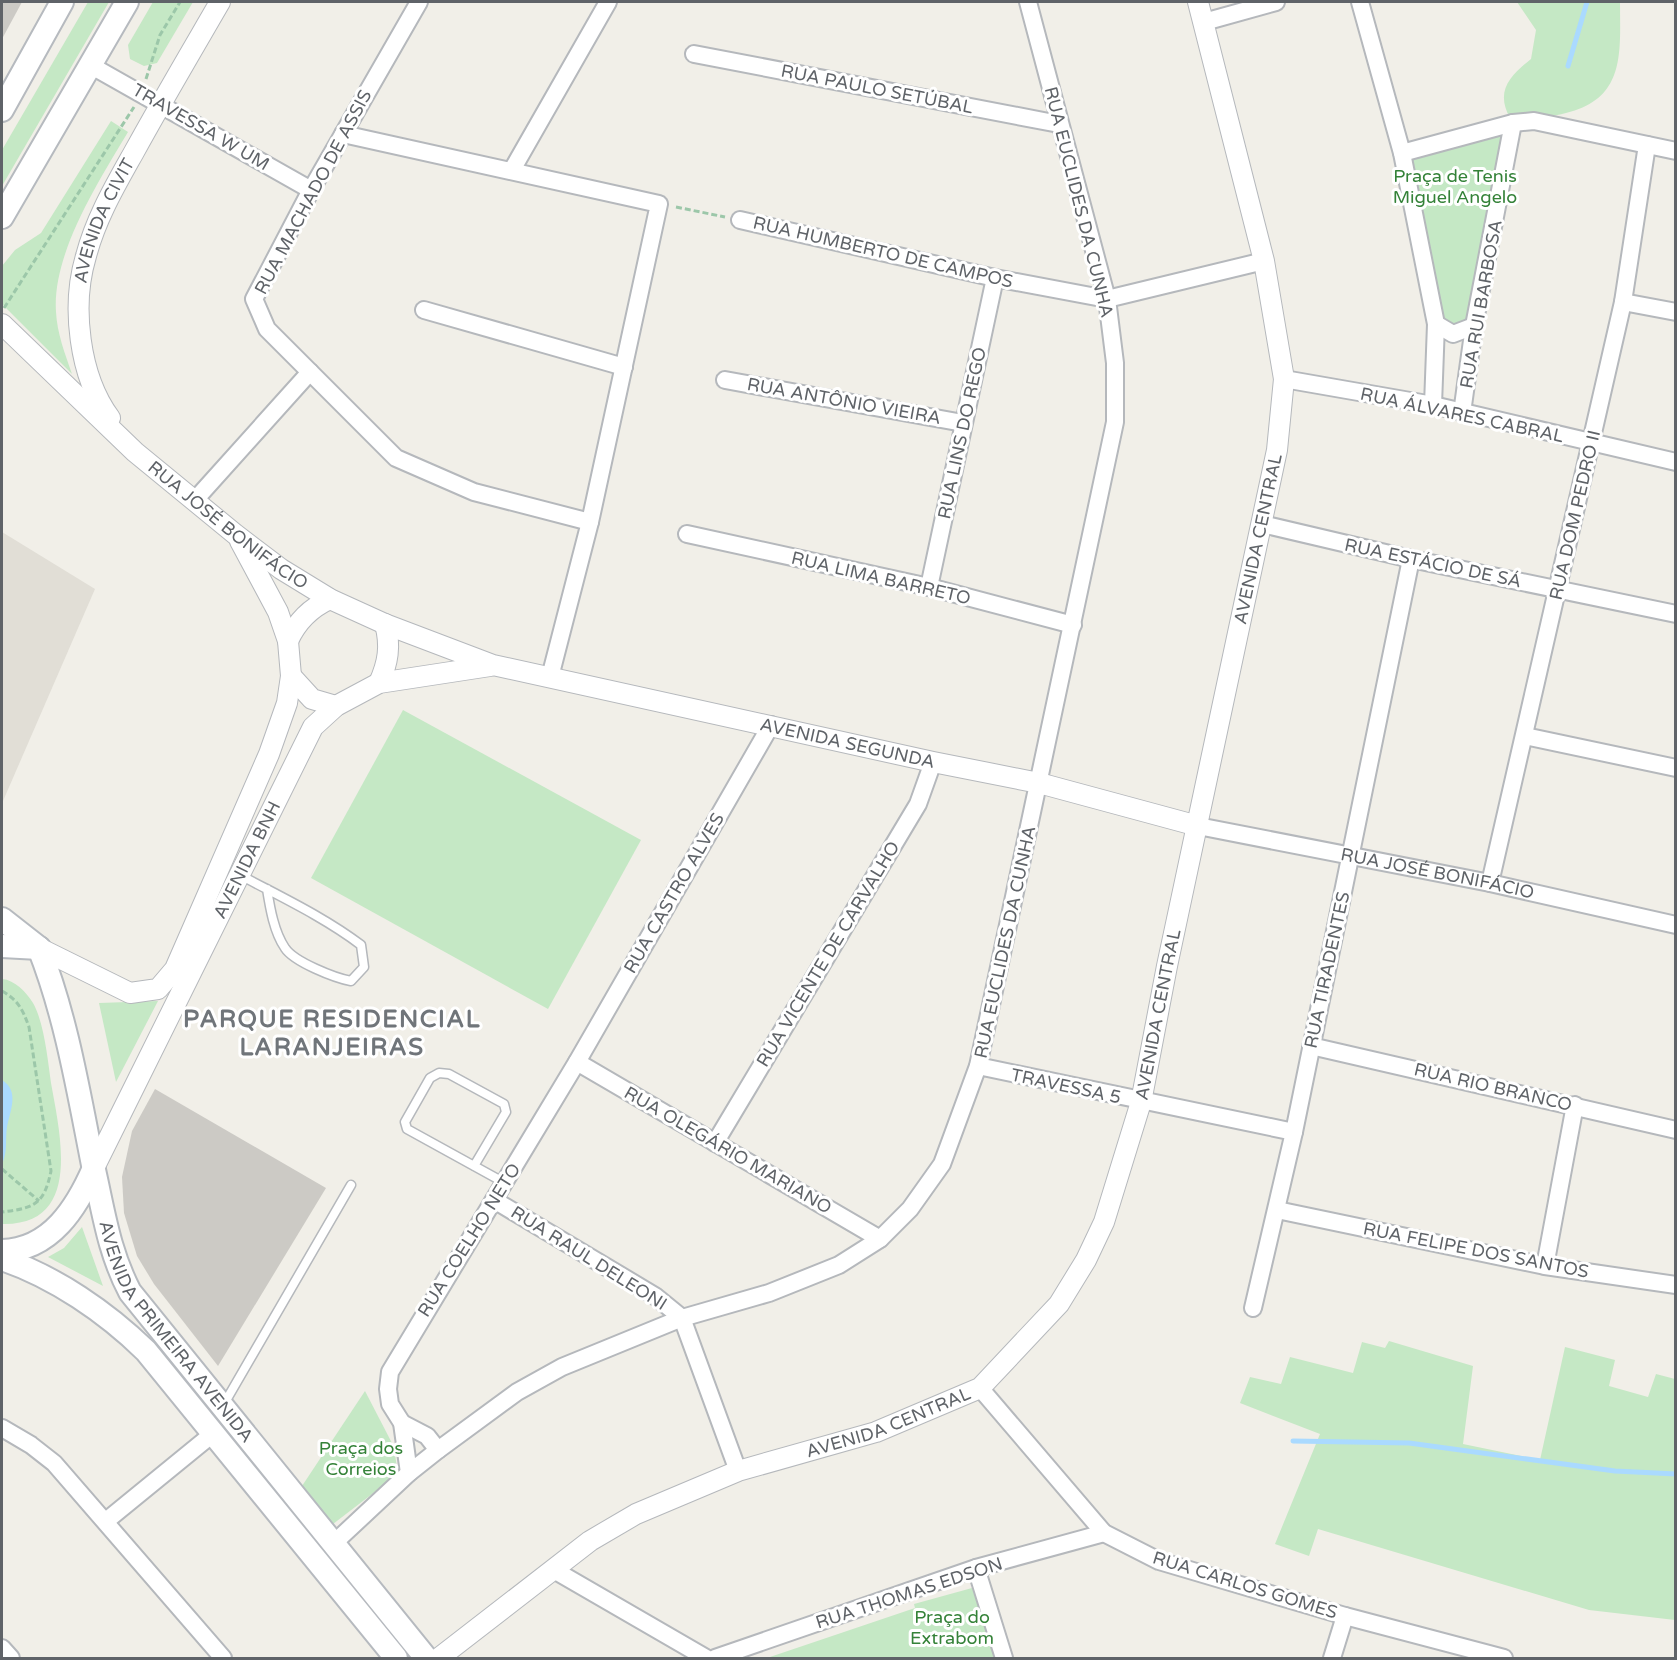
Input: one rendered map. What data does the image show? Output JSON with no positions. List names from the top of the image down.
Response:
{
  "streets": {
    "main road": ["AVENIDA PRIMEIRA AVENIDA"],
    "street": [
      "RUA PAULO SETÚBAL",
      "TRAVESSA W UM",
      "RUA MACHADO DE ASSIS",
      "RUA EUCLIDES DA CUNHA",
      "AVENIDA CIVIT",
      "RUA HUMBERTO DE CAMPOS",
      "RUA RUI BARBOSA",
      "RUA ANTÔNIO VIEIRA",
      "RUA ÁLVARES CABRAL",
      "RUA LINS DO REGO",
      "RUA DOM PEDRO II",
      "RUA JOSÉ BONIFÁCIO",
      "AVENIDA CENTRAL",
      "RUA ESTÁCIO DE SÁ",
      "RUA LIMA BARRETO",
      "AVENIDA SEGUNDA",
      "AVENIDA BNH",
      "RUA CASTRO ALVES",
      "RUA VICENTE DE CARVALHO",
      "RUA TIRADENTES",
      "TRAVESSA 5",
      "RUA RIO BRANCO",
      "RUA OLEGÁRIO MARIANO",
      "RUA COELHO NETO",
      "RUA FELIPE DOS SANTOS",
      "RUA RAUL DELEONI",
      "RUA CARLOS GOMES",
      "RUA THOMAS EDSON"
    ]
  },
  "crossings": [
    ["RUA PAULO SETÚBAL", "RUA EUCLIDES DA CUNHA"],
    ["TRAVESSA W UM", "RUA MACHADO DE ASSIS"],
    ["TRAVESSA W UM", "AVENIDA CIVIT"],
    ["RUA EUCLIDES DA CUNHA", "RUA HUMBERTO DE CAMPOS"],
    ["RUA EUCLIDES DA CUNHA", "RUA LIMA BARRETO"],
    ["RUA EUCLIDES DA CUNHA", "AVENIDA SEGUNDA"],
    ["RUA EUCLIDES DA CUNHA", "TRAVESSA 5"],
    ["RUA EUCLIDES DA CUNHA", "RUA OLEGÁRIO MARIANO"],
    ["RUA EUCLIDES DA CUNHA", "RUA COELHO NETO"],
    ["RUA EUCLIDES DA CUNHA", "RUA RAUL DELEONI"],
    ["RUA EUCLIDES DA CUNHA", "AVENIDA PRIMEIRA AVENIDA"],
    ["AVENIDA CIVIT", "RUA JOSÉ BONIFÁCIO"],
    ["RUA HUMBERTO DE CAMPOS", "RUA LINS DO REGO"],
    ["RUA RUI BARBOSA", "RUA ÁLVARES CABRAL"],
    ["RUA ANTÔNIO VIEIRA", "RUA LINS DO REGO"],
    ["RUA ÁLVARES CABRAL", "RUA DOM PEDRO II"],
    ["RUA ÁLVARES CABRAL", "AVENIDA CENTRAL"],
    ["RUA LINS DO REGO", "RUA LIMA BARRETO"],
    ["RUA DOM PEDRO II", "RUA JOSÉ BONIFÁCIO"],
    ["RUA DOM PEDRO II", "RUA ESTÁCIO DE SÁ"],
    ["RUA JOSÉ BONIFÁCIO", "AVENIDA CENTRAL"],
    ["RUA JOSÉ BONIFÁCIO", "AVENIDA SEGUNDA"],
    ["RUA JOSÉ BONIFÁCIO", "AVENIDA BNH"],
    ["RUA JOSÉ BONIFÁCIO", "RUA TIRADENTES"],
    ["AVENIDA CENTRAL", "RUA ESTÁCIO DE SÁ"],
    ["AVENIDA CENTRAL", "AVENIDA SEGUNDA"],
    ["AVENIDA CENTRAL", "TRAVESSA 5"],
    ["AVENIDA CENTRAL", "RUA CARLOS GOMES"],
    ["RUA ESTÁCIO DE SÁ", "RUA TIRADENTES"],
    ["AVENIDA SEGUNDA", "AVENIDA BNH"],
    ["AVENIDA SEGUNDA", "RUA CASTRO ALVES"],
    ["AVENIDA SEGUNDA", "RUA VICENTE DE CARVALHO"],
    ["AVENIDA BNH", "AVENIDA PRIMEIRA AVENIDA"],
    ["RUA CASTRO ALVES", "RUA OLEGÁRIO MARIANO"],
    ["RUA CASTRO ALVES", "RUA COELHO NETO"],
    ["RUA VICENTE DE CARVALHO", "RUA OLEGÁRIO MARIANO"],
    ["RUA TIRADENTES", "TRAVESSA 5"],
    ["RUA TIRADENTES", "RUA RIO BRANCO"],
    ["RUA TIRADENTES", "RUA FELIPE DOS SANTOS"],
    ["RUA OLEGÁRIO MARIANO", "RUA COELHO NETO"],
    ["RUA COELHO NETO", "RUA RAUL DELEONI"],
    ["RUA CARLOS GOMES", "RUA THOMAS EDSON"]
  ],
  "districts": ["PARQUE RESIDENCIAL LARANJEIRAS"],
  "parks": ["Praça de Tenis Miguel Angelo", "Praça dos Correios", "Praça do Extrabom"]
}
